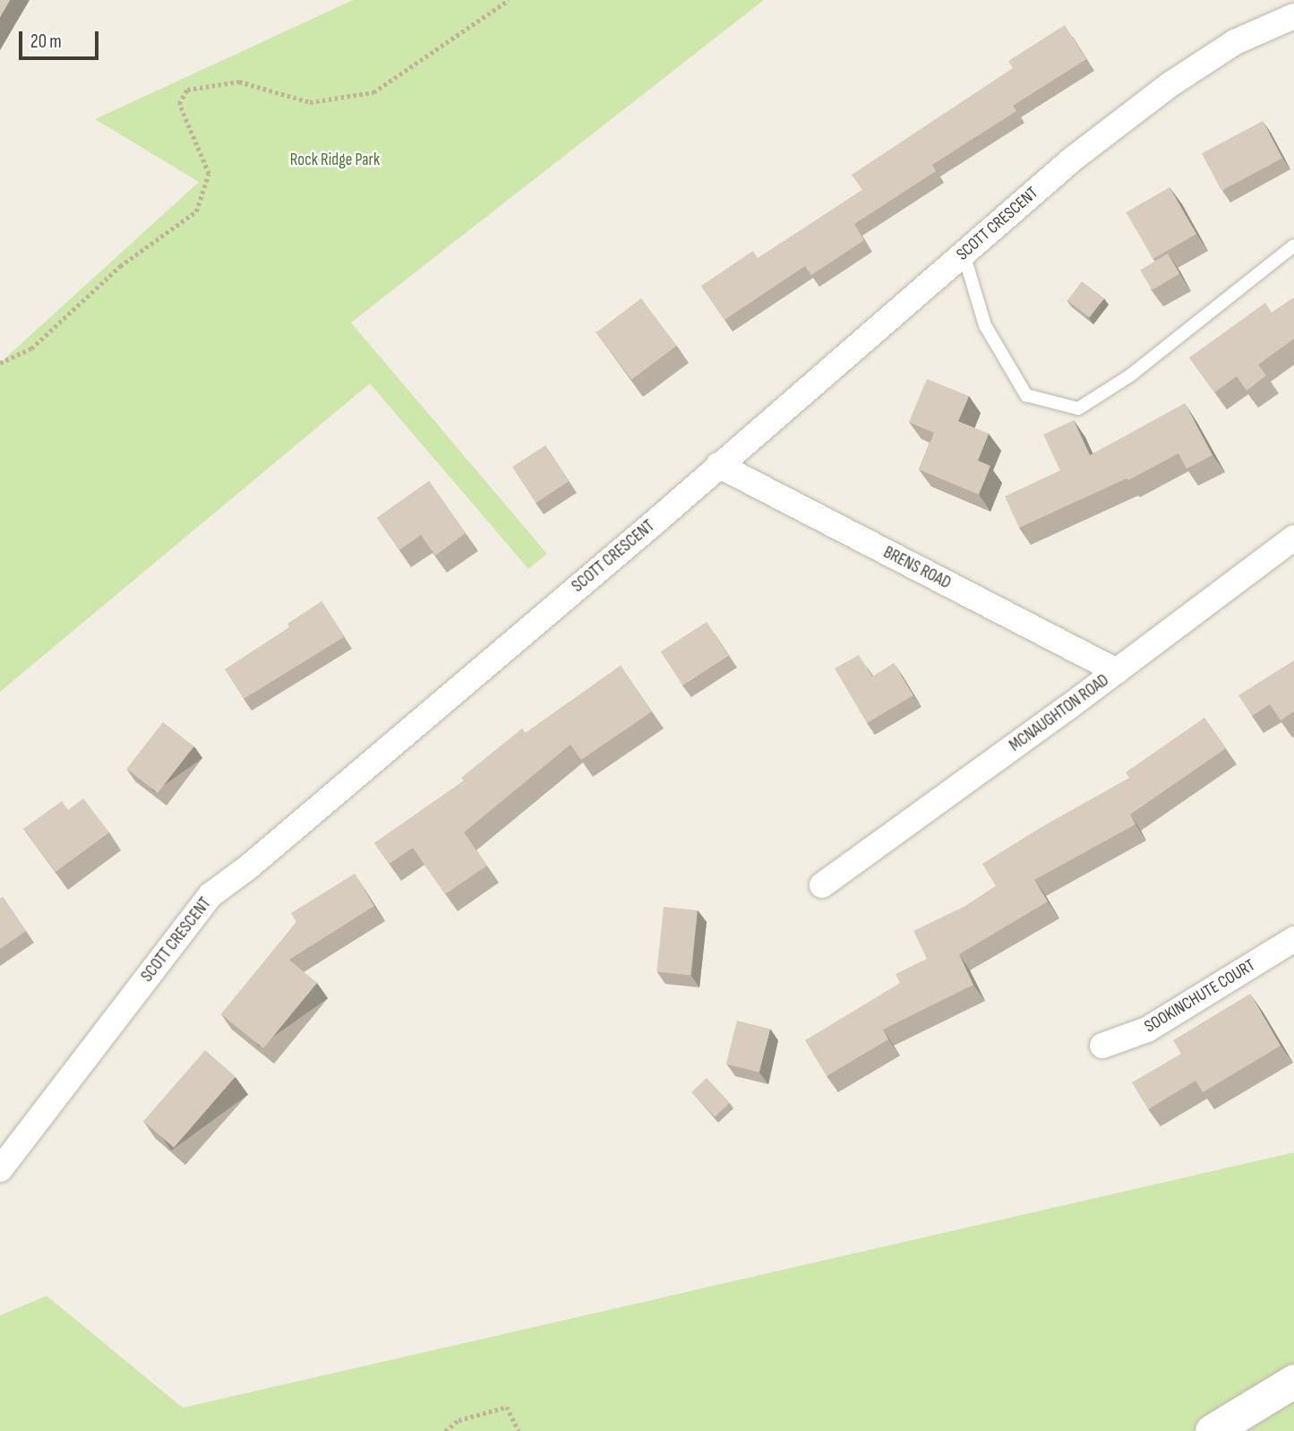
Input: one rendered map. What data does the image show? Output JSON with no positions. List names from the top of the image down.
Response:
{
  "streets": {
    "street": [
      "SCOTT CRESCENT",
      "BRENS ROAD",
      "MCNAUGHTON ROAD",
      "SOOKINCHUTE COURT"
    ]
  },
  "crossings": [
    ["SCOTT CRESCENT", "BRENS ROAD"],
    ["BRENS ROAD", "MCNAUGHTON ROAD"]
  ],
  "parks": ["Rock Ridge Park"],
  "scale_bar": "20 m"
}
